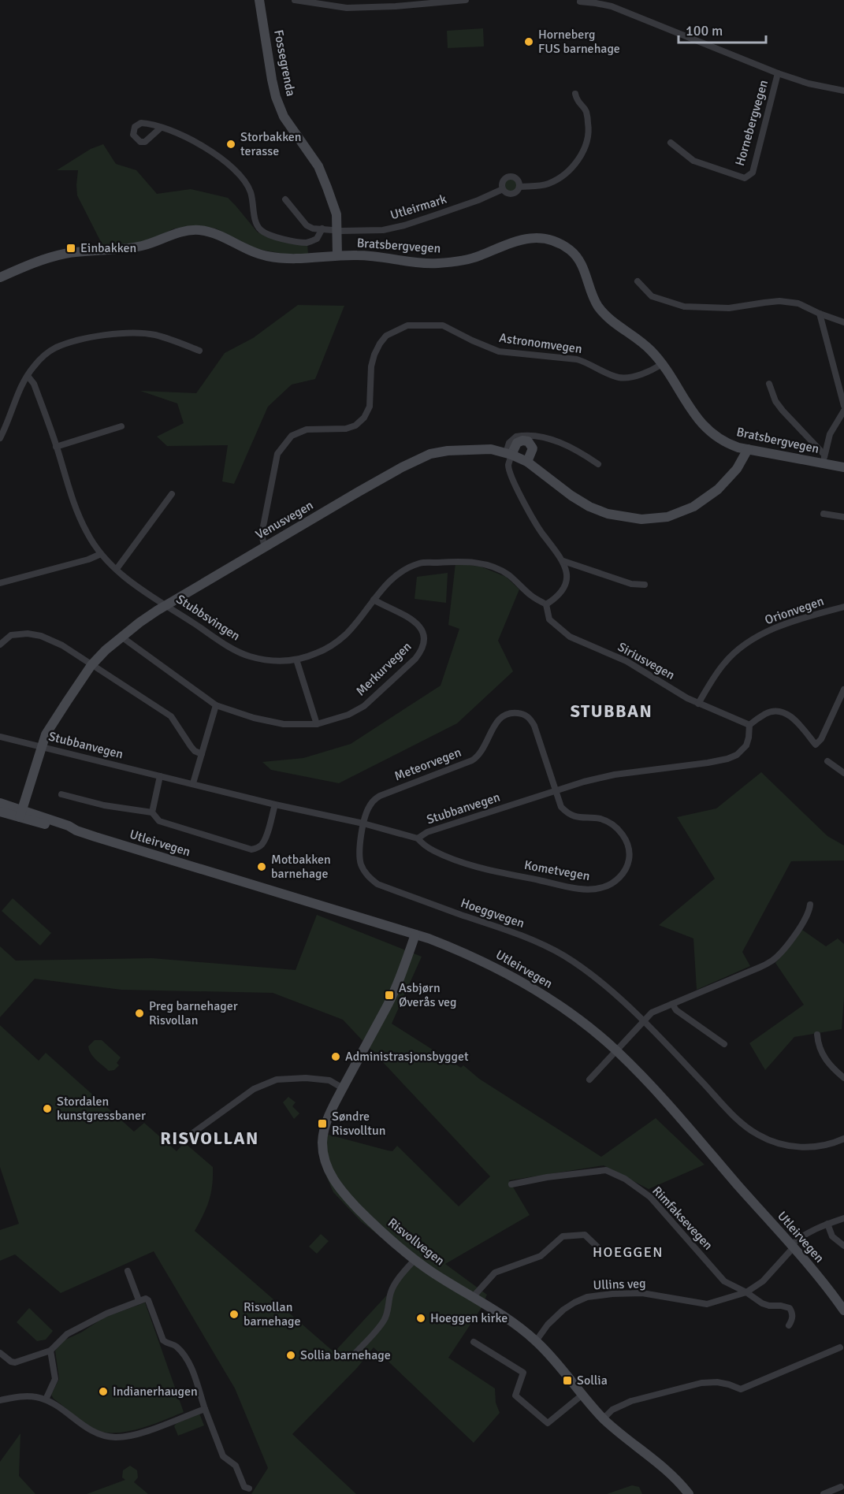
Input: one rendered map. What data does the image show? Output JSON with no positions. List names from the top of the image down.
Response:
{
  "streets": {
    "main road": [
      "Fossegrenda",
      "Bratsbergvegen",
      "Venusvegen",
      "Utleirvegen",
      "Risvollvegen"
    ],
    "street": [
      "Hornebergvegen",
      "Utleirmark",
      "Astronomvegen",
      "Orionvegen",
      "Stubbsvingen",
      "Siriusvegen",
      "Merkurvegen",
      "Stubbanvegen",
      "Meteorvegen",
      "Kometvegen",
      "Hoeggvegen",
      "Rimfaksevegen",
      "Ullins veg"
    ]
  },
  "crossings": [
    ["Fossegrenda", "Utleirmark"],
    ["Fossegrenda", "Bratsbergvegen"],
    ["Bratsbergvegen", "Astronomvegen"],
    ["Bratsbergvegen", "Venusvegen"],
    ["Astronomvegen", "Venusvegen"],
    ["Venusvegen", "Stubbsvingen"],
    ["Venusvegen", "Merkurvegen"],
    ["Venusvegen", "Stubbanvegen"],
    ["Venusvegen", "Utleirvegen"],
    ["Orionvegen", "Siriusvegen"],
    ["Stubbsvingen", "Siriusvegen"],
    ["Stubbsvingen", "Merkurvegen"],
    ["Siriusvegen", "Stubbanvegen"],
    ["Stubbanvegen", "Meteorvegen"],
    ["Stubbanvegen", "Kometvegen"],
    ["Stubbanvegen", "Hoeggvegen"],
    ["Meteorvegen", "Kometvegen"],
    ["Meteorvegen", "Hoeggvegen"],
    ["Utleirvegen", "Risvollvegen"],
    ["Utleirvegen", "Ullins veg"],
    ["Rimfaksevegen", "Ullins veg"],
    ["Risvollvegen", "Ullins veg"]
  ],
  "districts": ["STUBBAN", "RISVOLLAN", "HOEGGEN"],
  "places": {
    "other": [
      "Horneberg FUS barnehage",
      "Storbakken terasse",
      "Motbakken barnehage",
      "Preg barnehager Risvollan",
      "Administrasjonsbygget",
      "Stordalen kunstgressbaner",
      "Risvollan barnehage",
      "Hoeggen kirke",
      "Sollia barnehage",
      "Indianerhaugen"
    ],
    "transit": [
      "Einbakken",
      "Asbjørn Øverås veg",
      "Søndre Risvolltun",
      "Sollia"
    ]
  },
  "scale_bar": "100 m"
}
